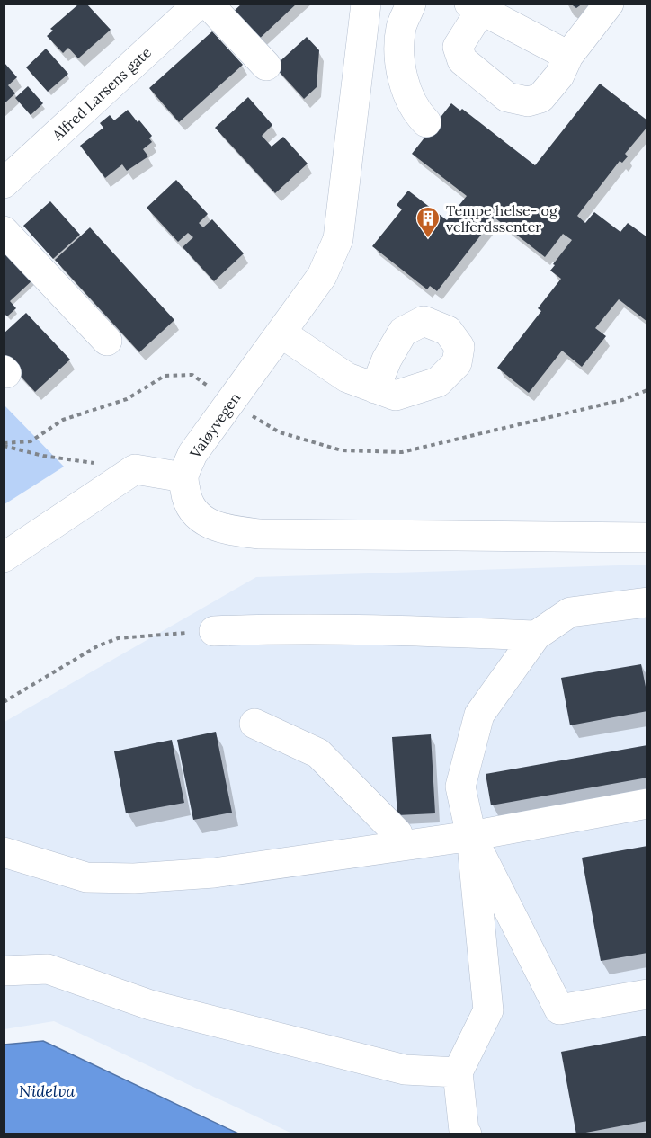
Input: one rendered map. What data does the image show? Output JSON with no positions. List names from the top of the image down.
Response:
{
  "streets": {
    "street": ["Alfred Larsens gate", "Valøyvegen"]
  },
  "water": ["Nidelva"],
  "places": {
    "building": ["Tempe helse- og velferdssenter"]
  }
}
